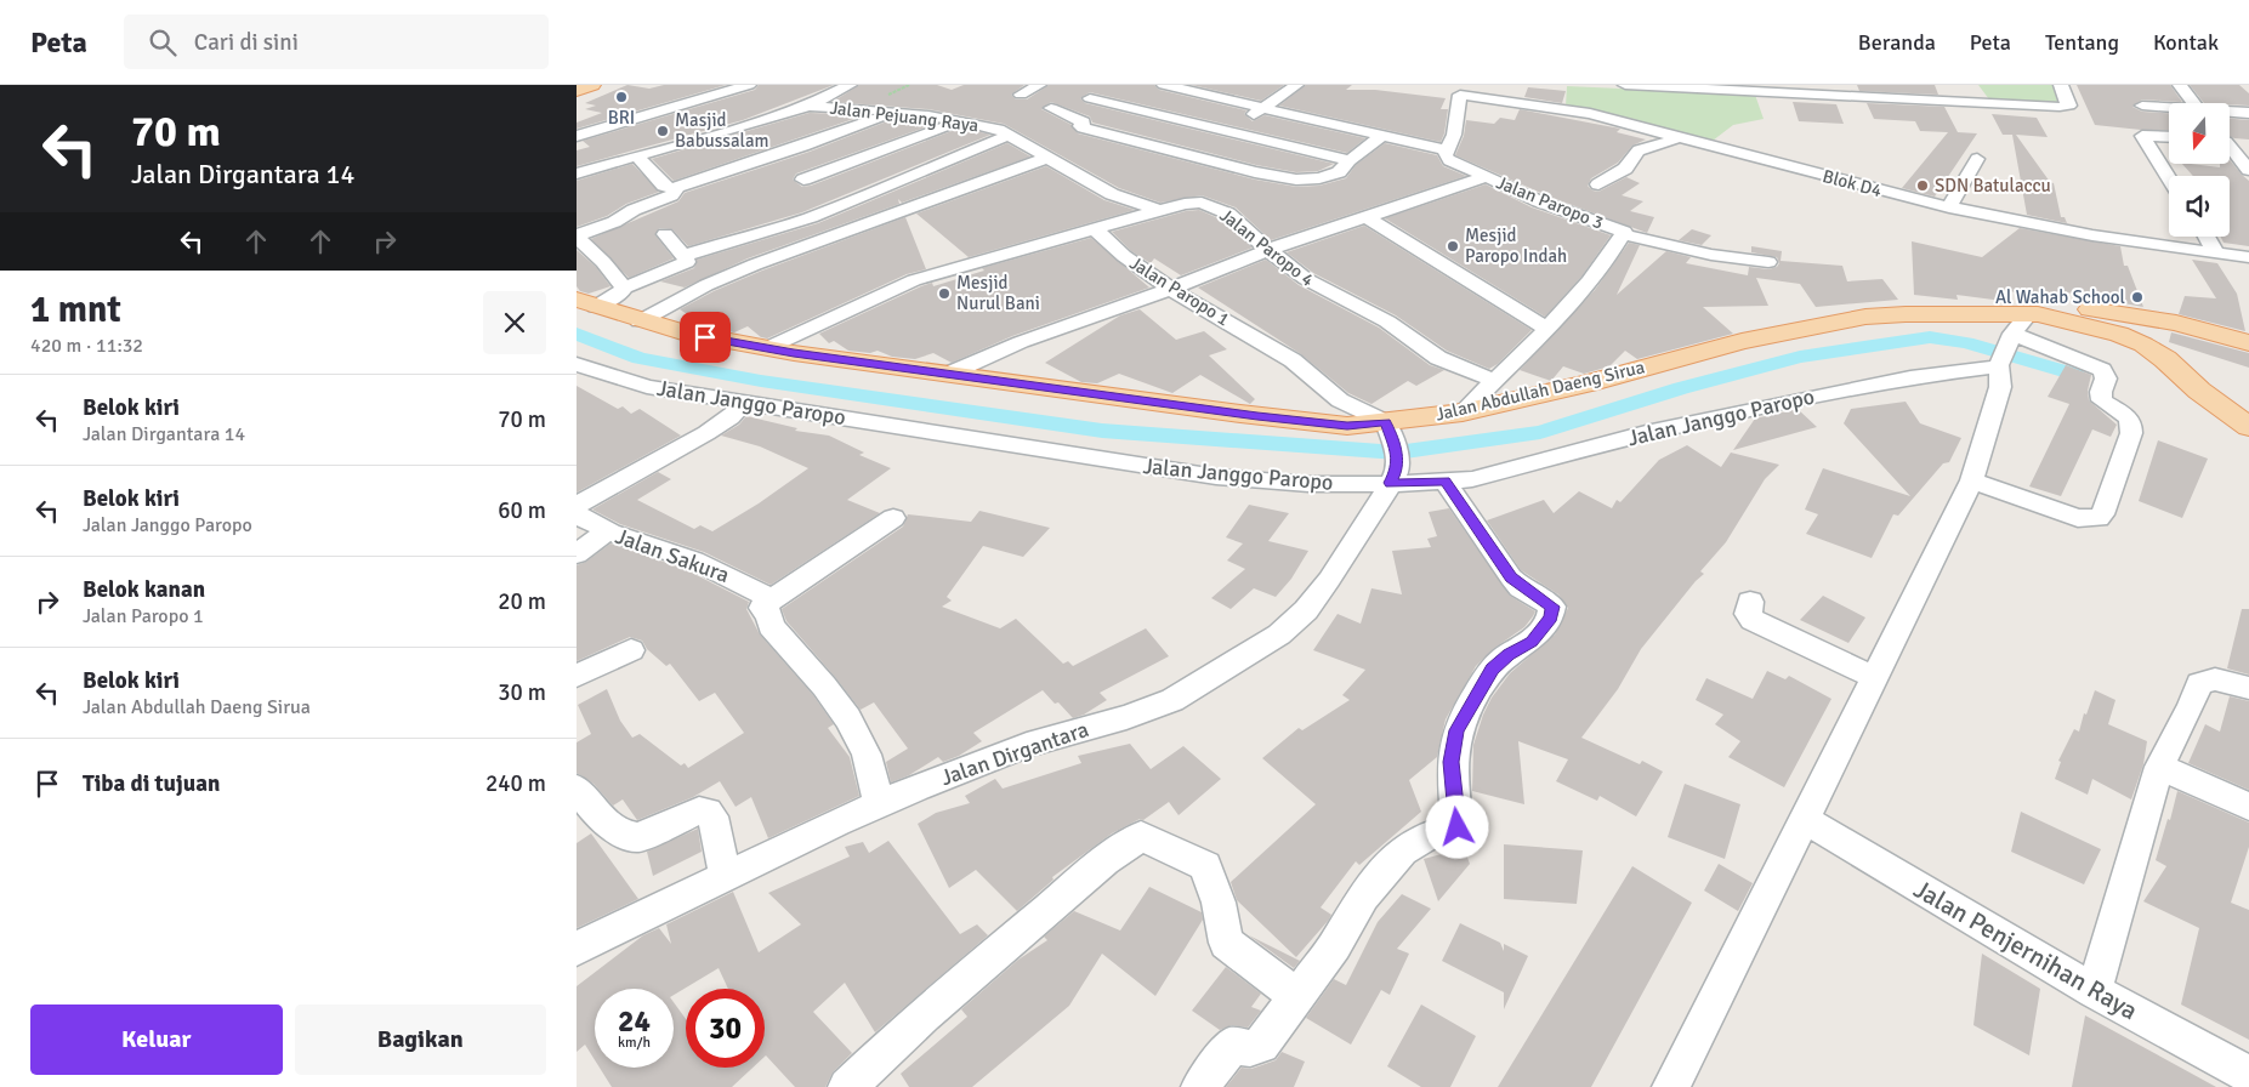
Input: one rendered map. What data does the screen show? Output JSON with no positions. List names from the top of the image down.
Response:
{
  "streets": {
    "main road": ["Jalan Abdullah Daeng Sirua"],
    "street": [
      "Jalan Pejuang Raya",
      "Blok D4",
      "Jalan Paropo 3",
      "Jalan Paropo 4",
      "Jalan Paropo 1",
      "Jalan Janggo Paropo",
      "Jalan Sakura",
      "Jalan Dirgantara",
      "Jalan Penjernihan Raya"
    ]
  },
  "crossings": [
    ["Jalan Pejuang Raya", "Jalan Paropo 4"],
    ["Blok D4", "Jalan Paropo 3"],
    ["Jalan Paropo 3", "Jalan Paropo 4"],
    ["Jalan Paropo 3", "Jalan Abdullah Daeng Sirua"],
    ["Jalan Paropo 4", "Jalan Paropo 1"],
    ["Jalan Paropo 1", "Jalan Abdullah Daeng Sirua"],
    ["Jalan Abdullah Daeng Sirua", "Jalan Janggo Paropo"],
    ["Jalan Janggo Paropo", "Jalan Dirgantara"]
  ],
  "places": [
    "BRI",
    "Masjid Babussalam",
    "SDN Batulaccu",
    "Mesjid Paropo Indah",
    "Mesjid Nurul Bani",
    "Al Wahab School"
  ],
  "north": "bottom",
  "page": {
    "header": "Peta",
    "search": "Cari di sini",
    "nav": [
      "Beranda",
      "Peta",
      "Tentang",
      "Kontak"
    ],
    "turn": ["70 m", "Jalan Dirgantara 14"],
    "heading": ["1 mnt", "420 m · 11:32"],
    "list": [
      {
        "name": "Belok kiri",
        "note": "Jalan Dirgantara 14",
        "value": "70 m"
      },
      {
        "name": "Belok kiri",
        "note": "Jalan Janggo Paropo",
        "value": "60 m"
      },
      {
        "name": "Belok kanan",
        "note": "Jalan Paropo 1",
        "value": "20 m"
      },
      {
        "name": "Belok kiri",
        "note": "Jalan Abdullah Daeng Sirua",
        "value": "30 m"
      },
      {
        "name": "Tiba di tujuan",
        "value": "240 m"
      }
    ],
    "speed": "24 km/h",
    "limit": "30",
    "buttons": ["Keluar", "Bagikan"]
  }
}
